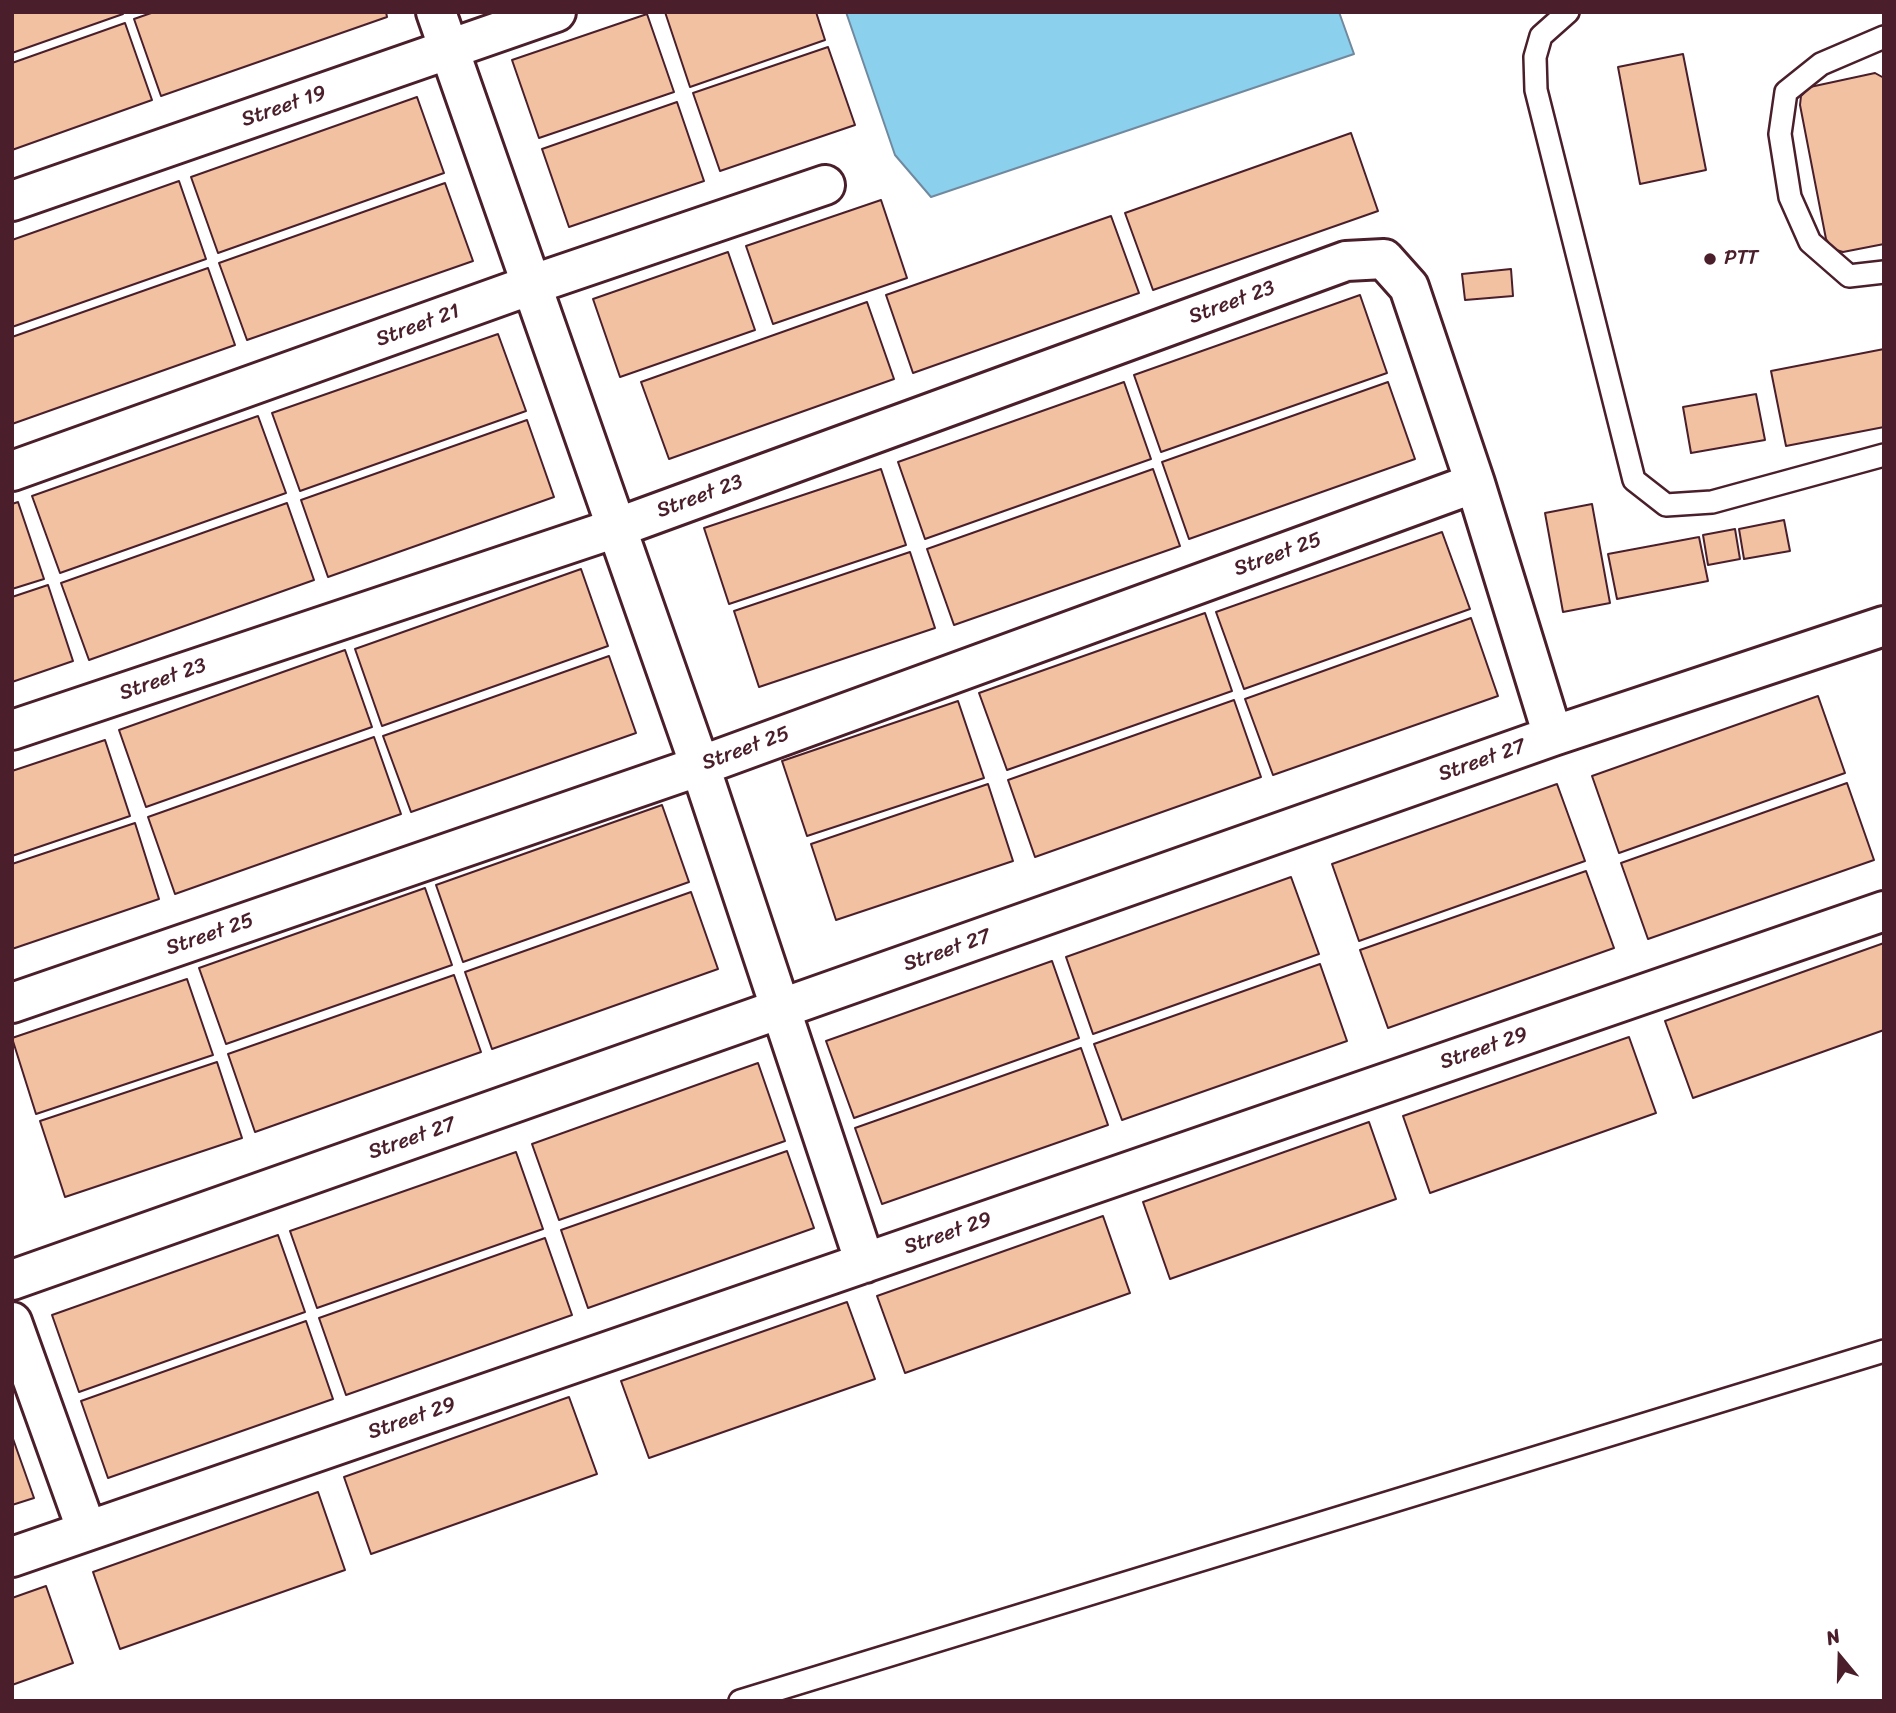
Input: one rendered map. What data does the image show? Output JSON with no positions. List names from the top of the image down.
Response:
{
  "streets": {
    "street": [
      "Street 19",
      "Street 23",
      "Street 21",
      "Street 25",
      "Street 27",
      "Street 29"
    ]
  },
  "crossings": [
    ["Street 23", "Street 25"]
  ],
  "places": ["PTT"],
  "north": "top"
}
